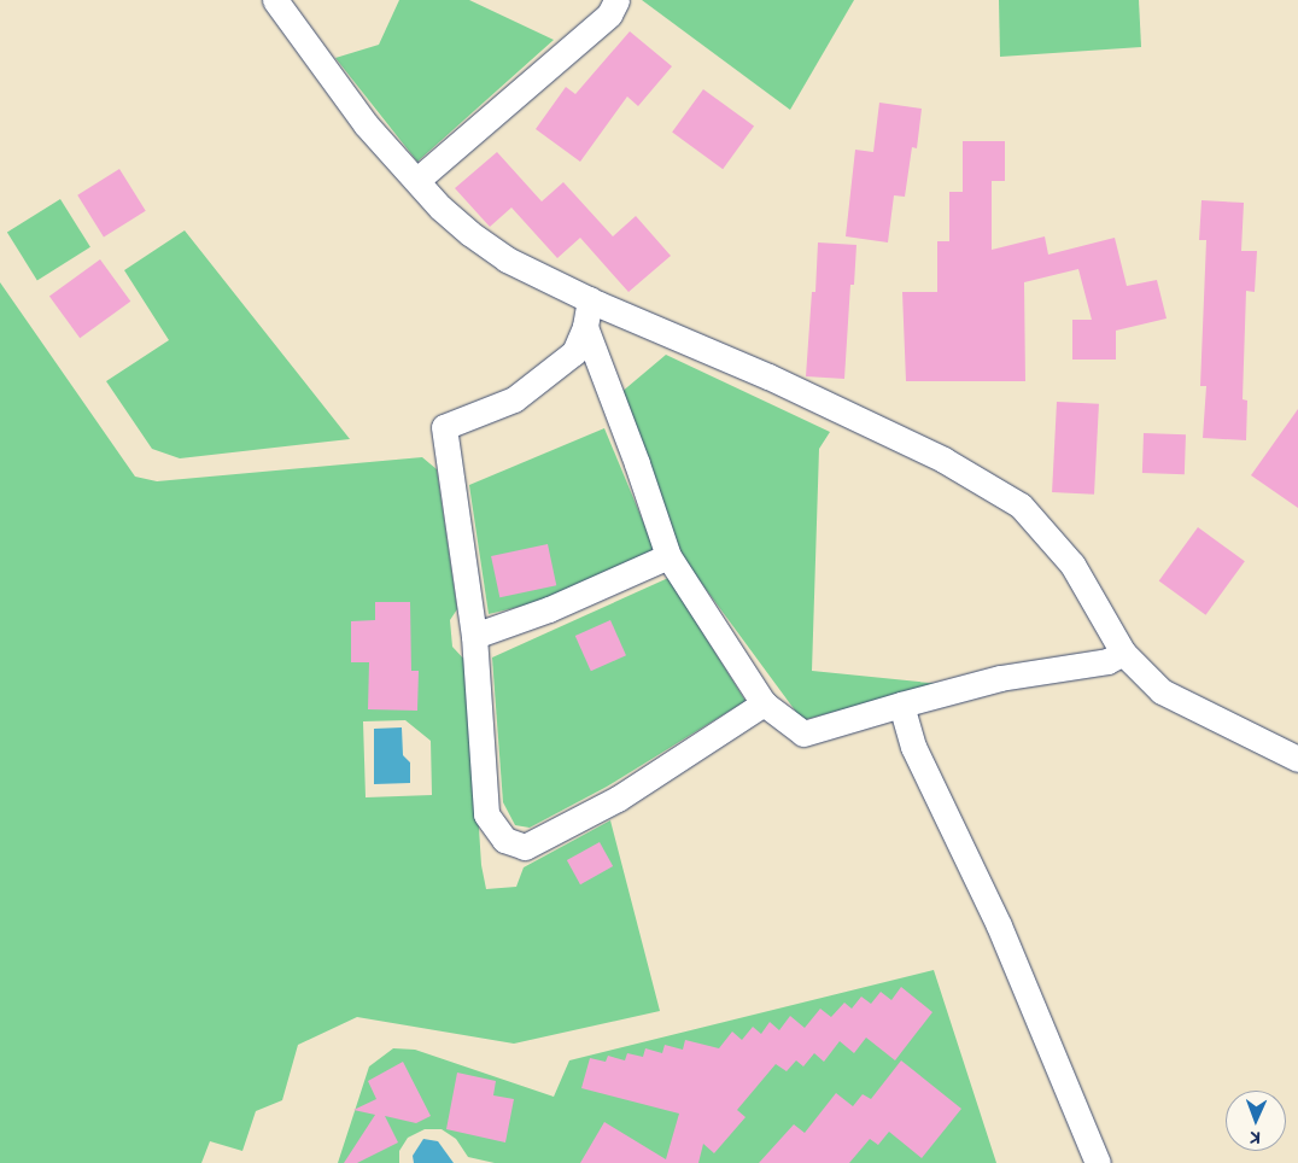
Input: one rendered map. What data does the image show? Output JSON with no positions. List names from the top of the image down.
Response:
{
  "north": "bottom"
}
